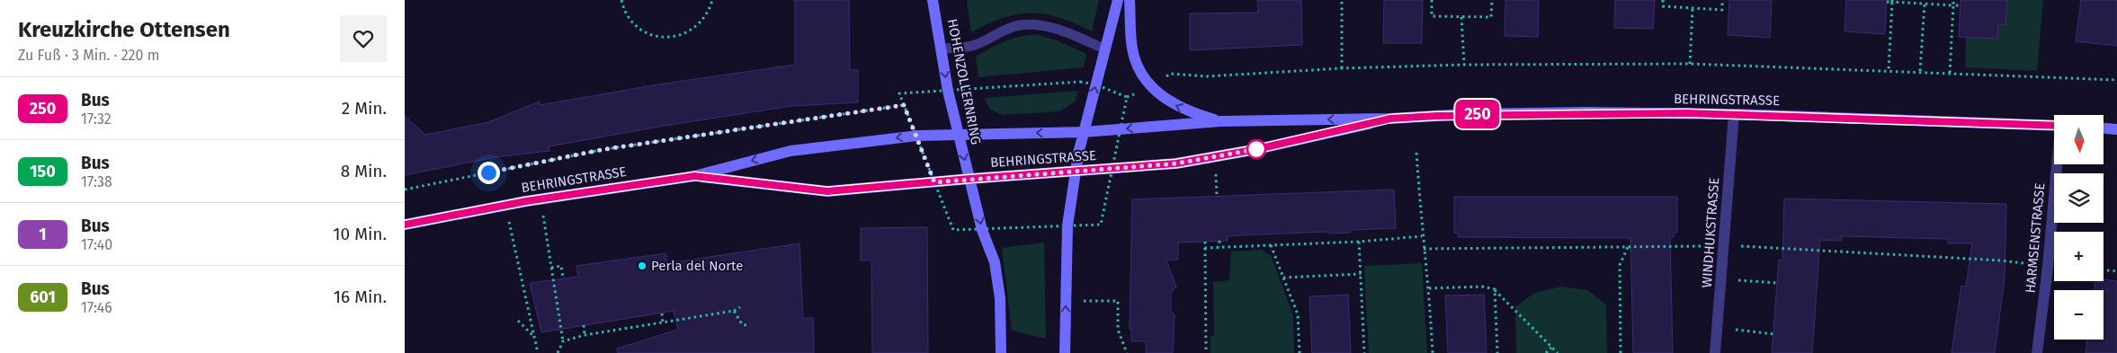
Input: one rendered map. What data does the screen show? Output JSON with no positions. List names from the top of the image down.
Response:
{
  "streets": {
    "main road": ["HOHENZOLLERNRING", "BEHRINGSTRASSE"],
    "street": ["WINDHUKSTRASSE", "HARMSENSTRASSE"]
  },
  "crossings": [
    ["HOHENZOLLERNRING", "BEHRINGSTRASSE"],
    ["BEHRINGSTRASSE", "WINDHUKSTRASSE"]
  ],
  "places": ["Perla del Norte"],
  "lines": ["bus line 250"],
  "north": "bottom",
  "page": {
    "heading": ["Kreuzkirche Ottensen", "Zu Fuß · 3 Min. · 220 m"],
    "on_map": "250",
    "list": [
      {
        "mark": "250",
        "name": "Bus",
        "note": "17:32",
        "value": "2 Min."
      },
      {
        "mark": "150",
        "name": "Bus",
        "note": "17:38",
        "value": "8 Min."
      },
      {
        "mark": "1",
        "name": "Bus",
        "note": "17:40",
        "value": "10 Min."
      },
      {
        "mark": "601",
        "name": "Bus",
        "note": "17:46",
        "value": "16 Min."
      }
    ],
    "map_buttons": ["+", "−"]
  }
}
